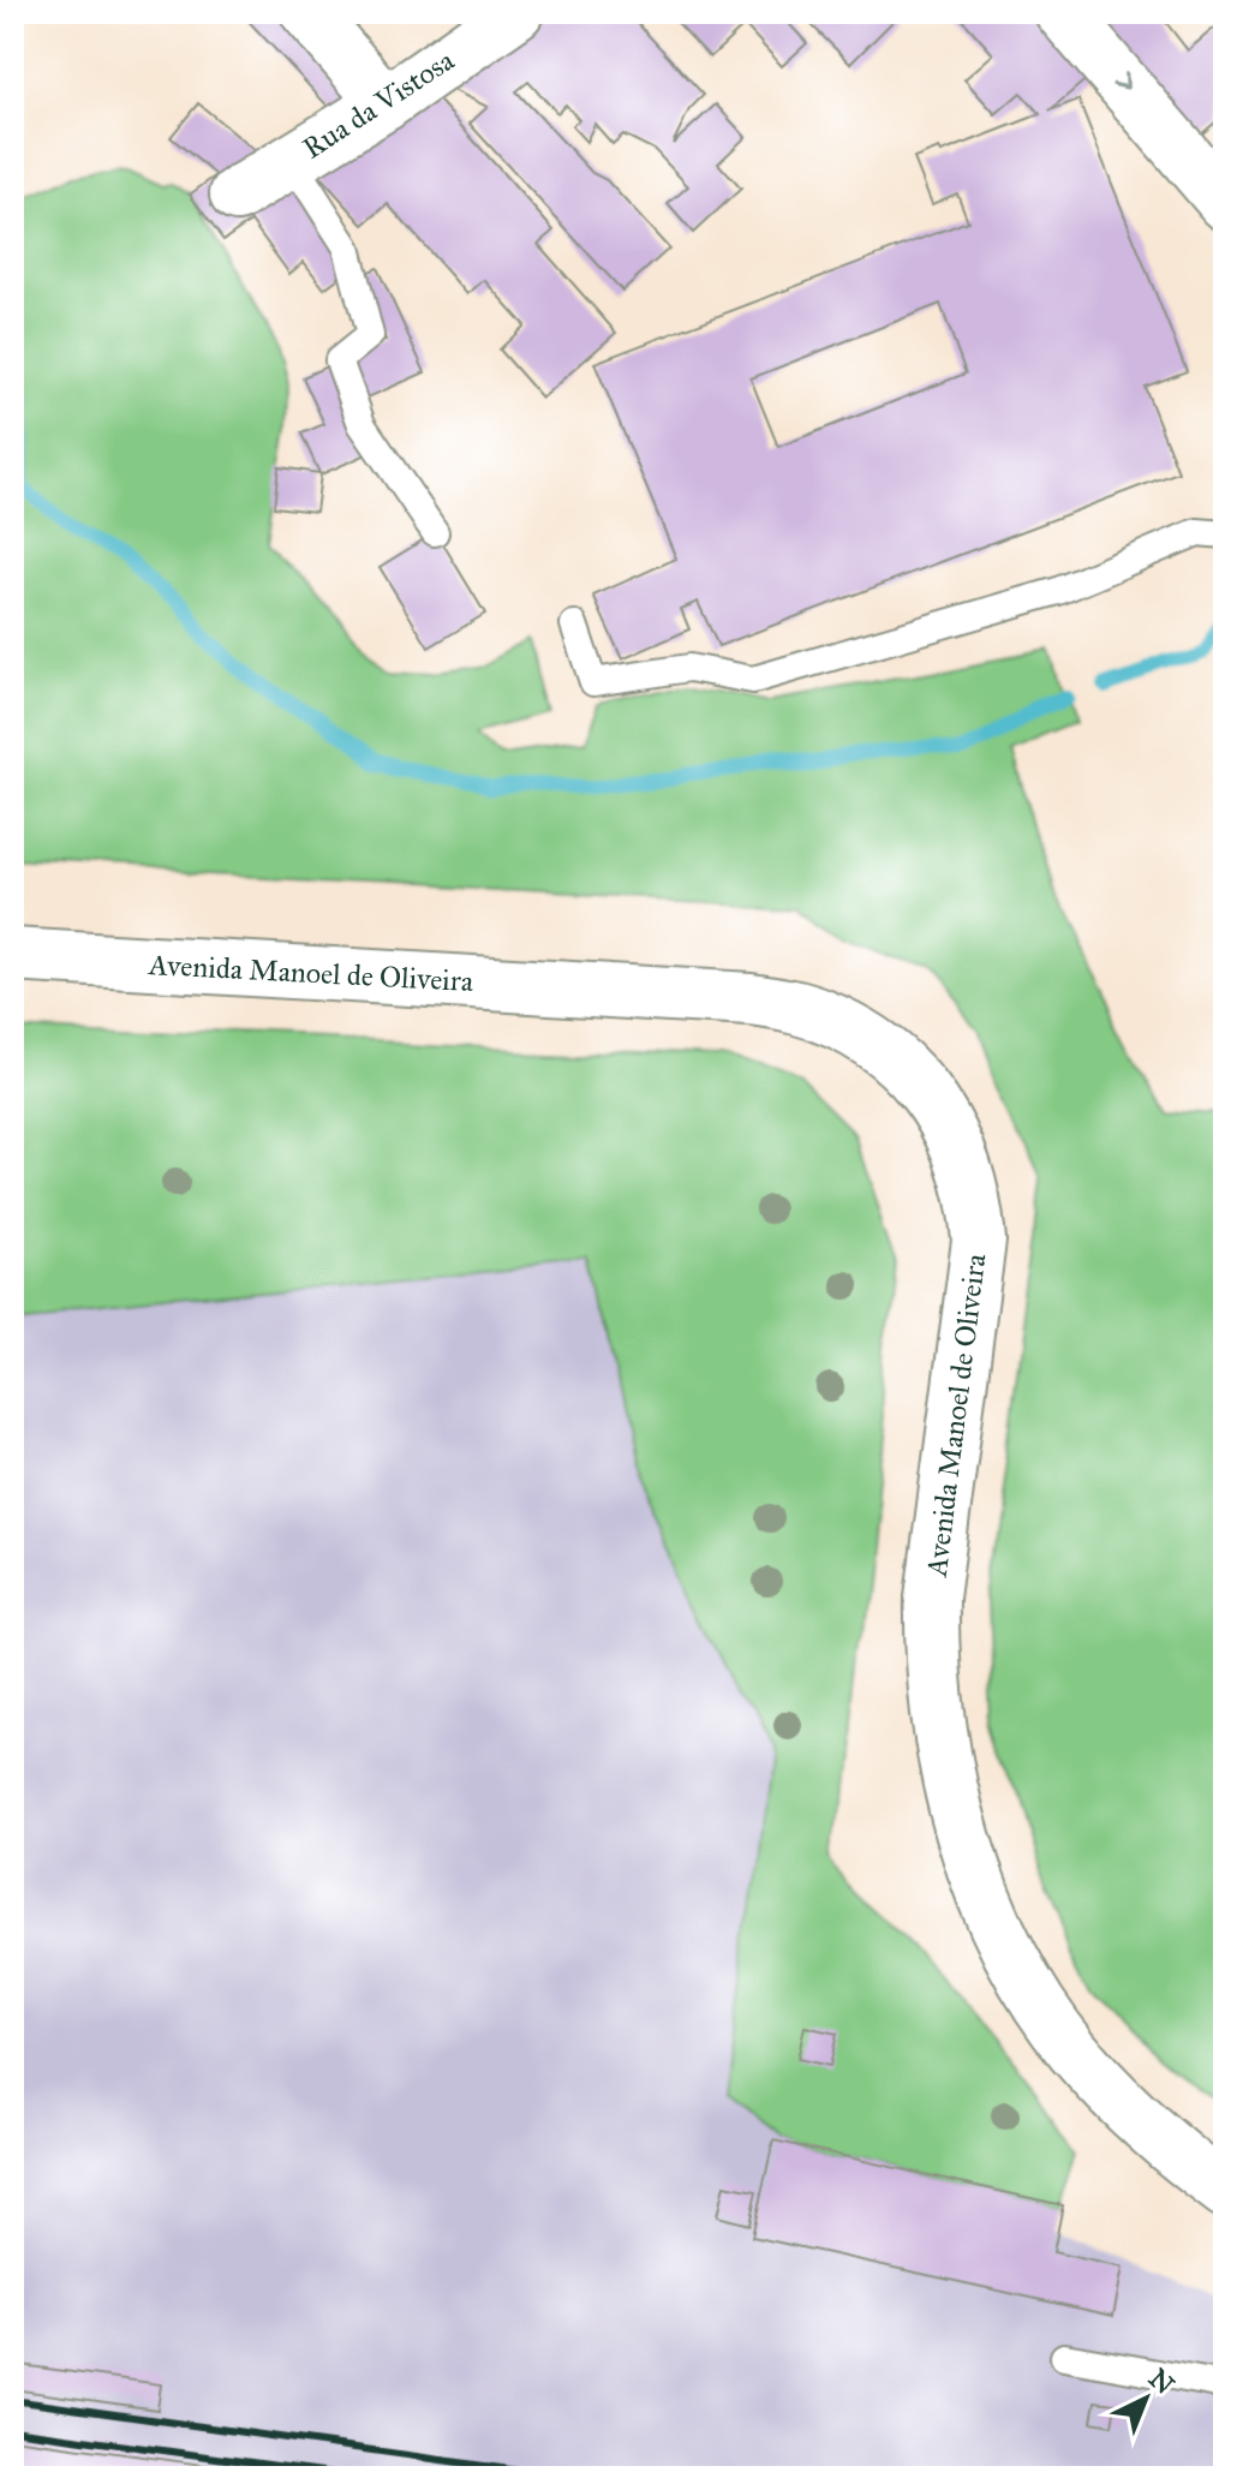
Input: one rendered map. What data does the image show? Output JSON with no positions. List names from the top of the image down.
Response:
{
  "streets": {
    "main road": ["Rua da Vistosa", "Avenida Manoel de Oliveira"]
  },
  "north": "top right"
}
